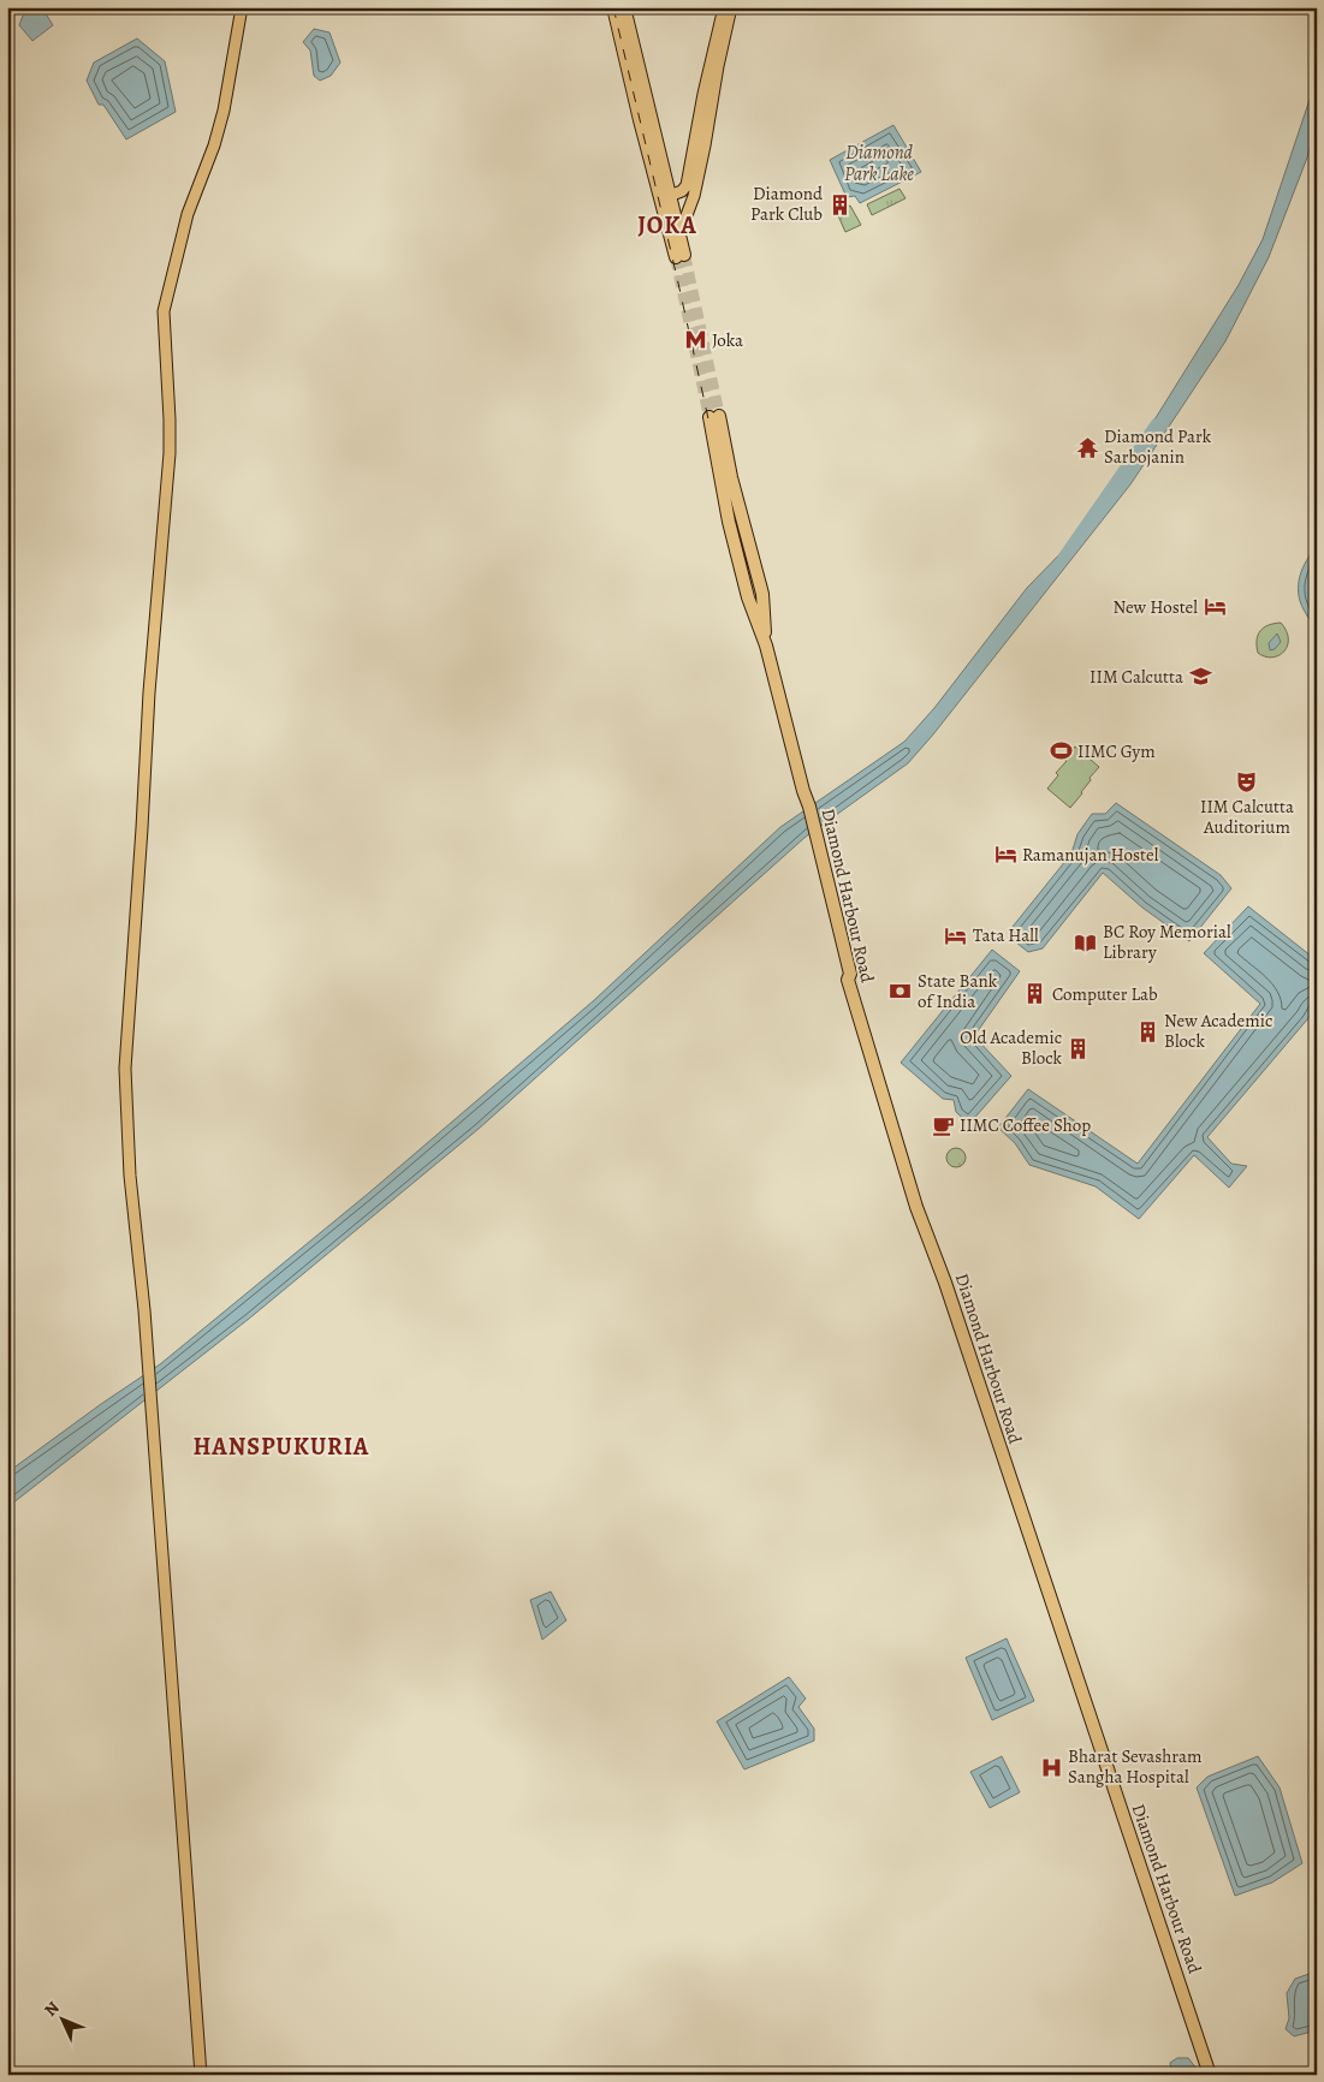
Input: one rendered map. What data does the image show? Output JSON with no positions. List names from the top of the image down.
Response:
{
  "streets": {
    "highway": ["Diamond Harbour Road"]
  },
  "districts": ["JOKA", "HANSPUKURIA"],
  "water": ["Diamond Park Lake"],
  "places": {
    "building": [
      "Diamond Park Club",
      "Computer Lab",
      "New Academic Block",
      "Old Academic Block"
    ],
    "metro station": ["Joka"],
    "temple": ["Diamond Park Sarbojanin"],
    "hotel": ["New Hostel", "Ramanujan Hostel", "Tata Hall"],
    "school or university": ["IIM Calcutta"],
    "sports": ["IIMC Gym"],
    "theatre": ["IIM Calcutta Auditorium"],
    "library": ["BC Roy Memorial Library"],
    "bank": ["State Bank of India"],
    "cafe": ["IIMC Coffee Shop"],
    "hospital": ["Bharat Sevashram Sangha Hospital"]
  },
  "north": "top left"
}
